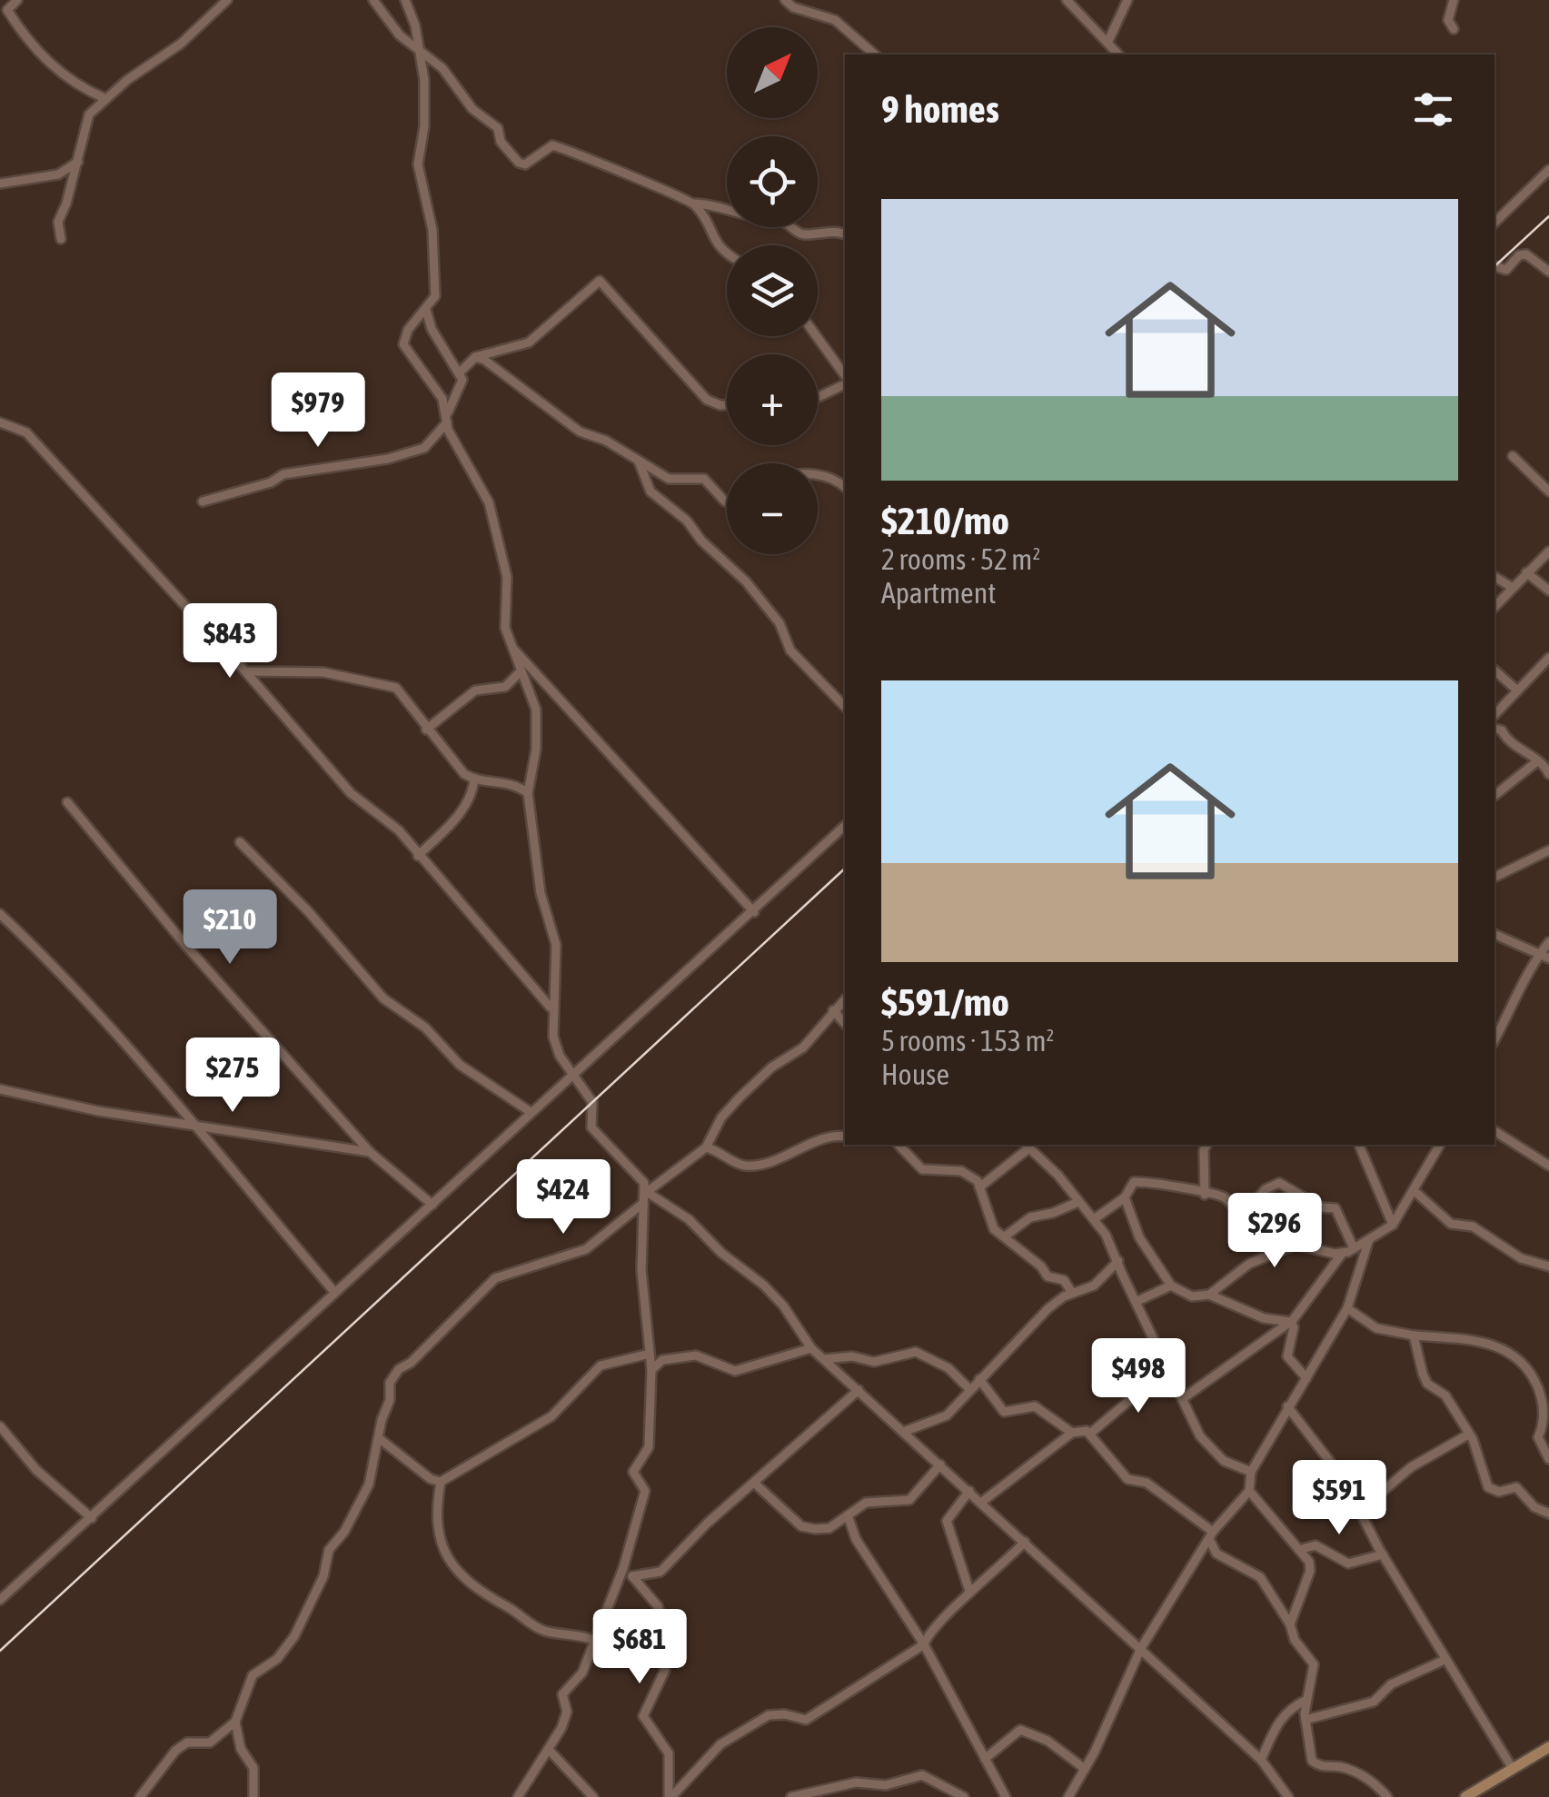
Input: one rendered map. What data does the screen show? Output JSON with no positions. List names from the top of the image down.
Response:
{
  "north": "top right",
  "page": {
    "map_buttons": ["+", "−"],
    "heading": "9 homes",
    "list": [
      {
        "name": "$210/mo",
        "note": "2 rooms · 52 m² · Apartment"
      },
      {
        "name": "$591/mo",
        "note": "5 rooms · 153 m² · House"
      }
    ],
    "price": [
      "$979",
      "$843",
      "$210",
      "$275",
      "$424",
      "$296",
      "$498",
      "$591",
      "$681"
    ]
  }
}
